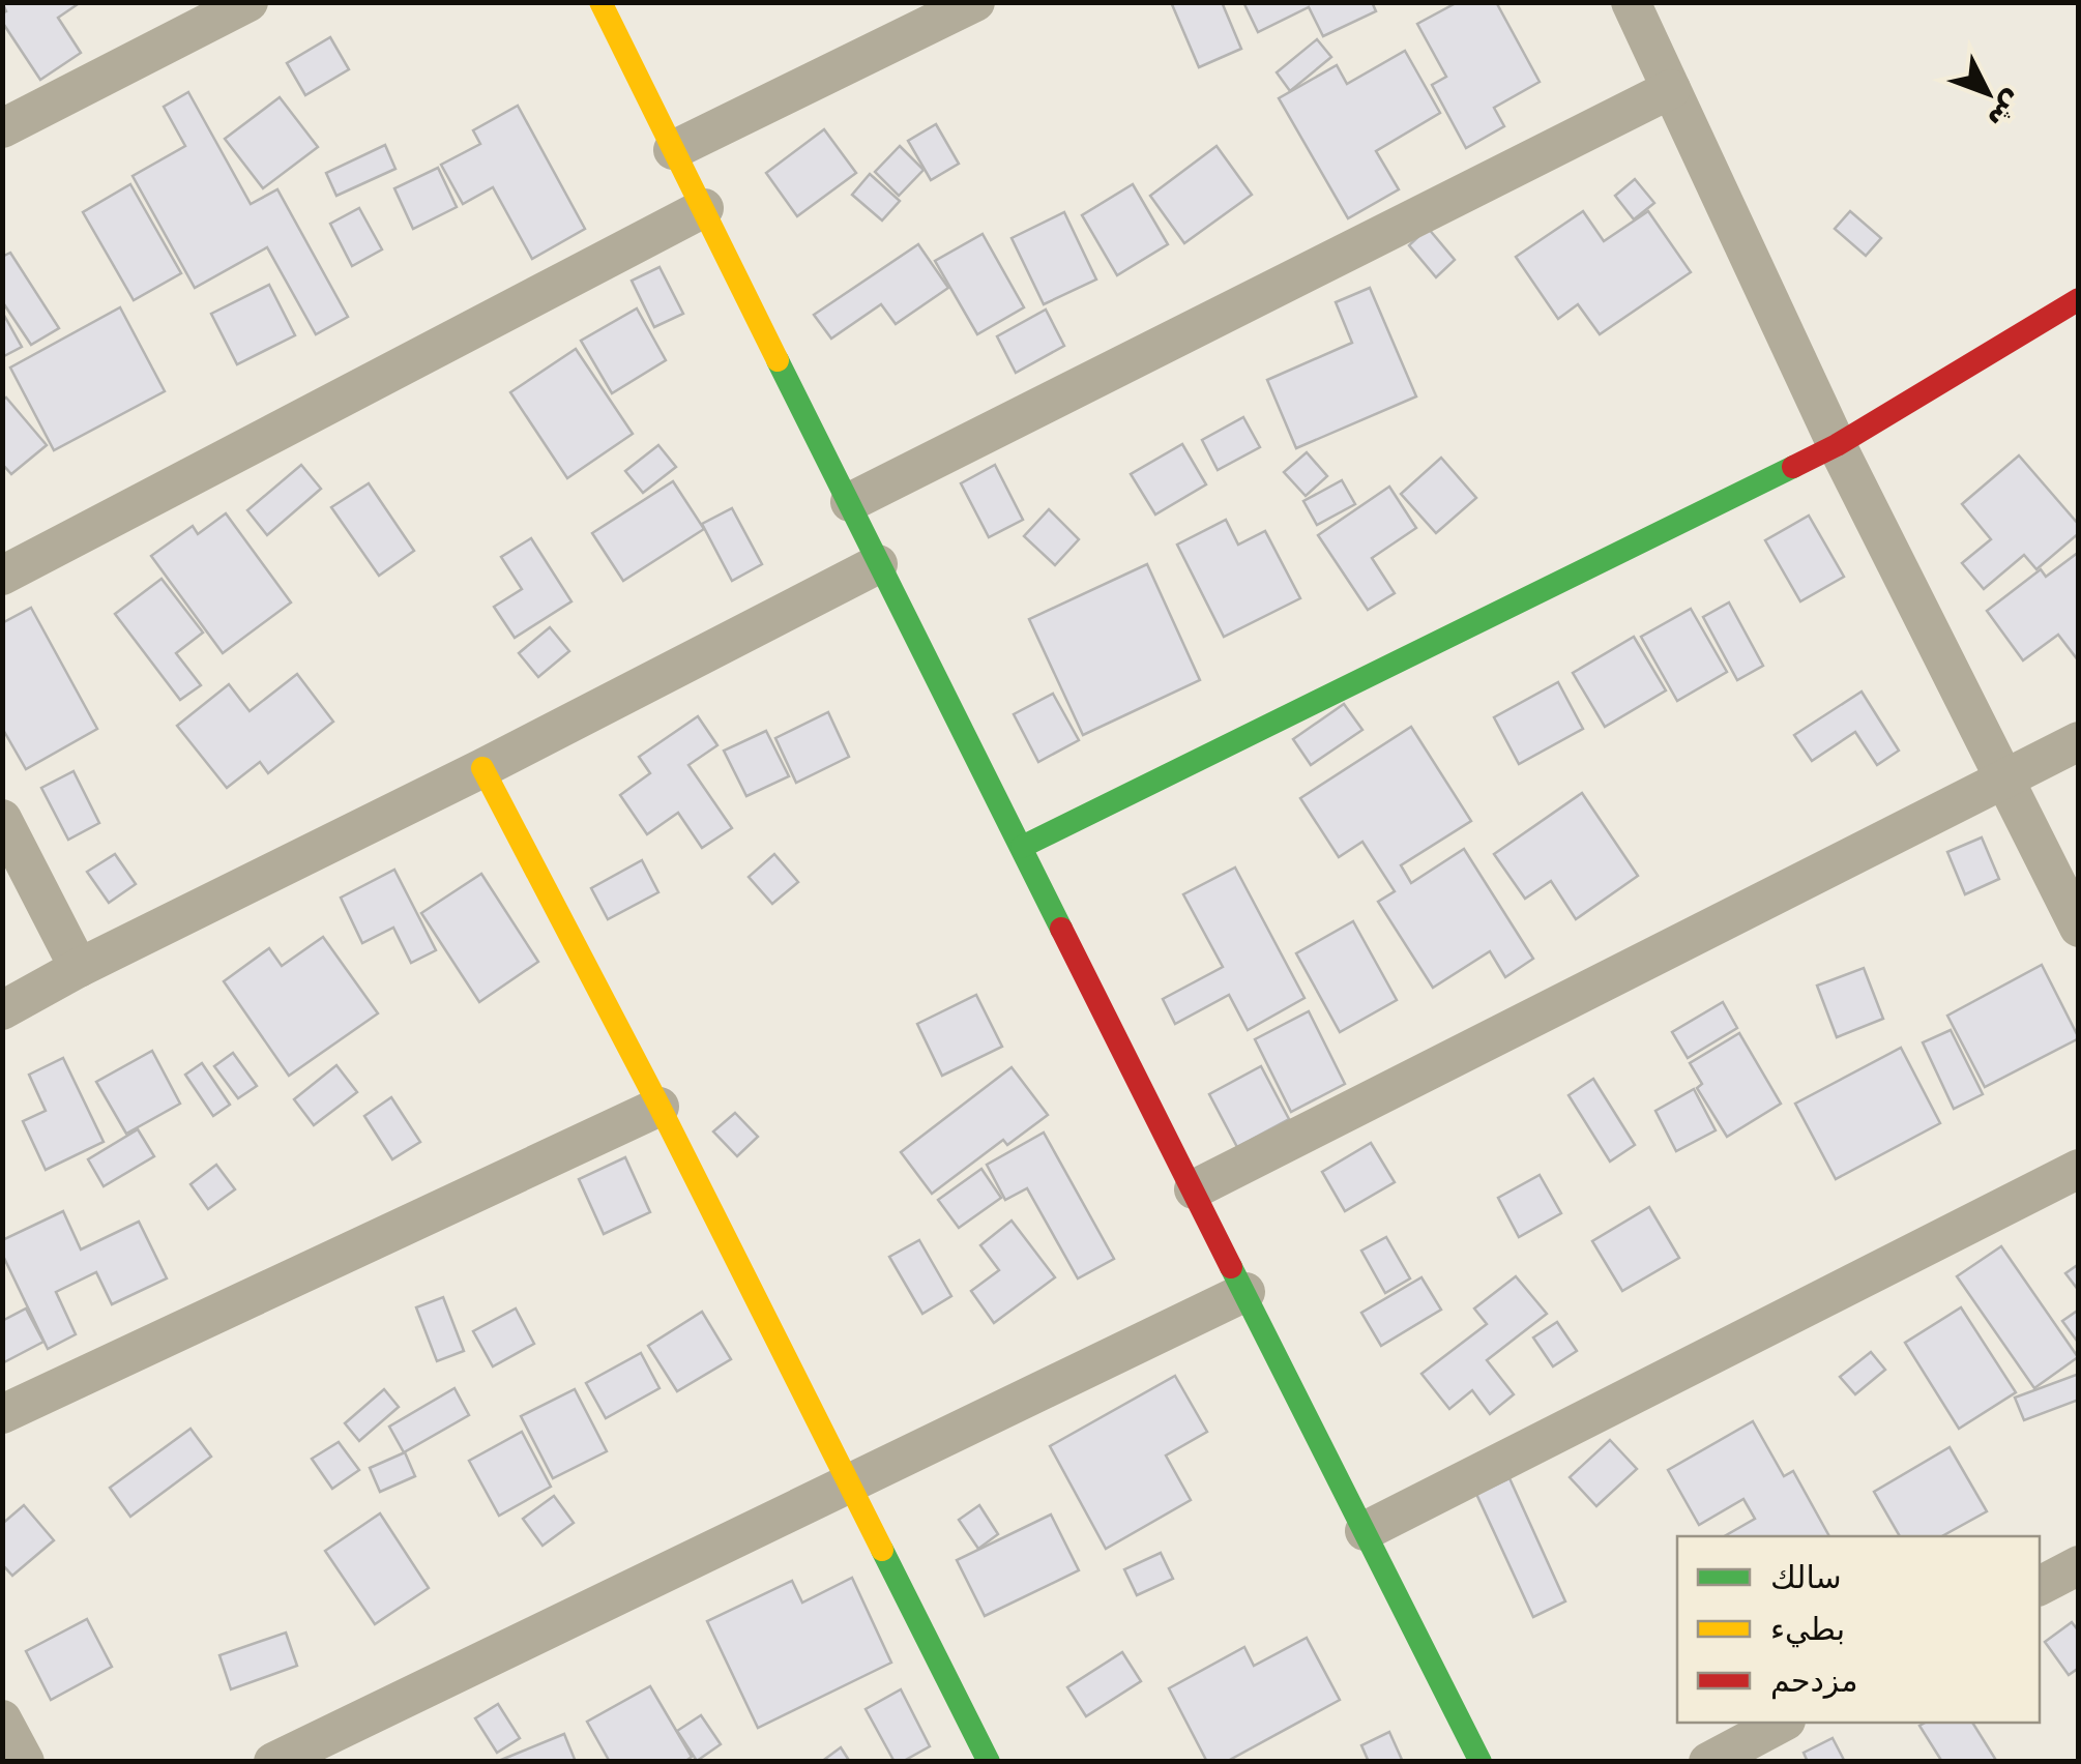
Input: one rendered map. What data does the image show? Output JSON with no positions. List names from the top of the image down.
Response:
{
  "legend": ["سالك", "بطيء", "مزدحم"],
  "north": "bottom right"
}
